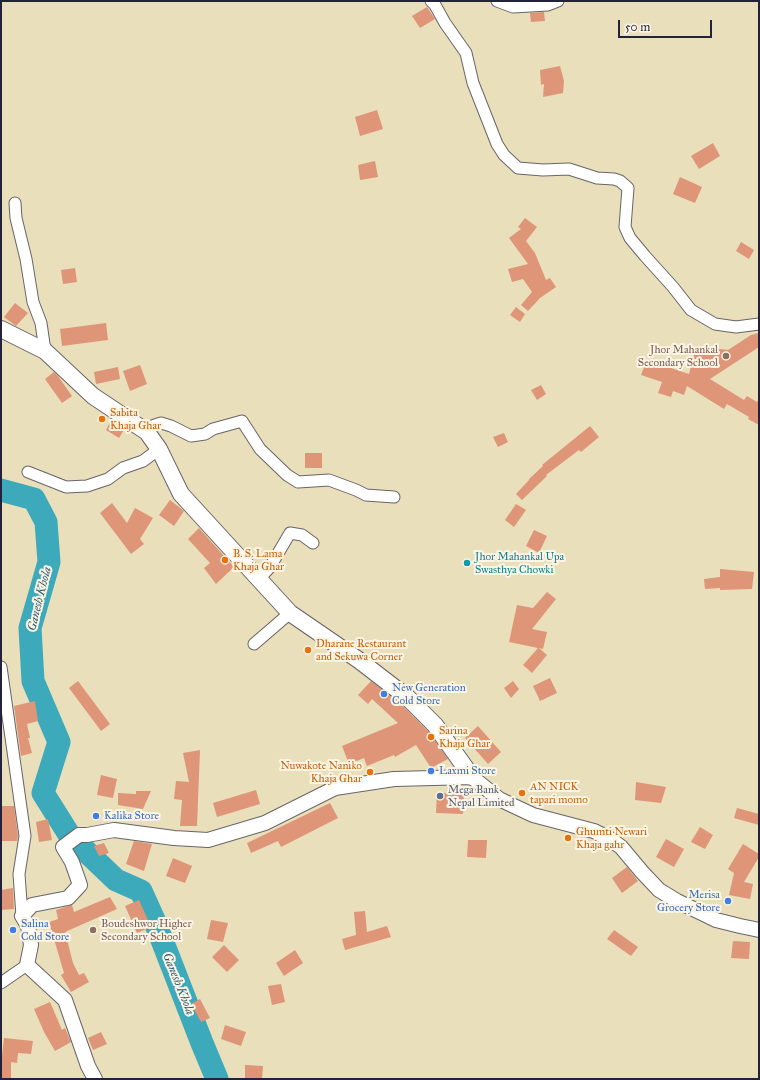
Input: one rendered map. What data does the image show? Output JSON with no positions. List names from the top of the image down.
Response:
{
  "water": ["Ganesh Khola"],
  "places": [
    "Jhor Mahankal Secondary School",
    "Sabita Khaja Ghar",
    "B. S. Lama Khaja Ghar",
    "Jhor Mahankal Upa Swasthya Chowki",
    "Dharane Restaurant and Sekuwa Corner",
    "New Generation Cold Store",
    "Sarina Khaja Ghar",
    "Laxmi Store",
    "Nuwakote Naniko Khaja Ghar",
    "AN NICK tapari momo",
    "Mega Bank Nepal Limited",
    "Kalika Store",
    "Ghumti Newari Khaja gahr",
    "Merisa Grocery Store",
    "Salina Cold Store",
    "Boudeshwor Higher Secondary School"
  ],
  "scale_bar": "50 m"
}
